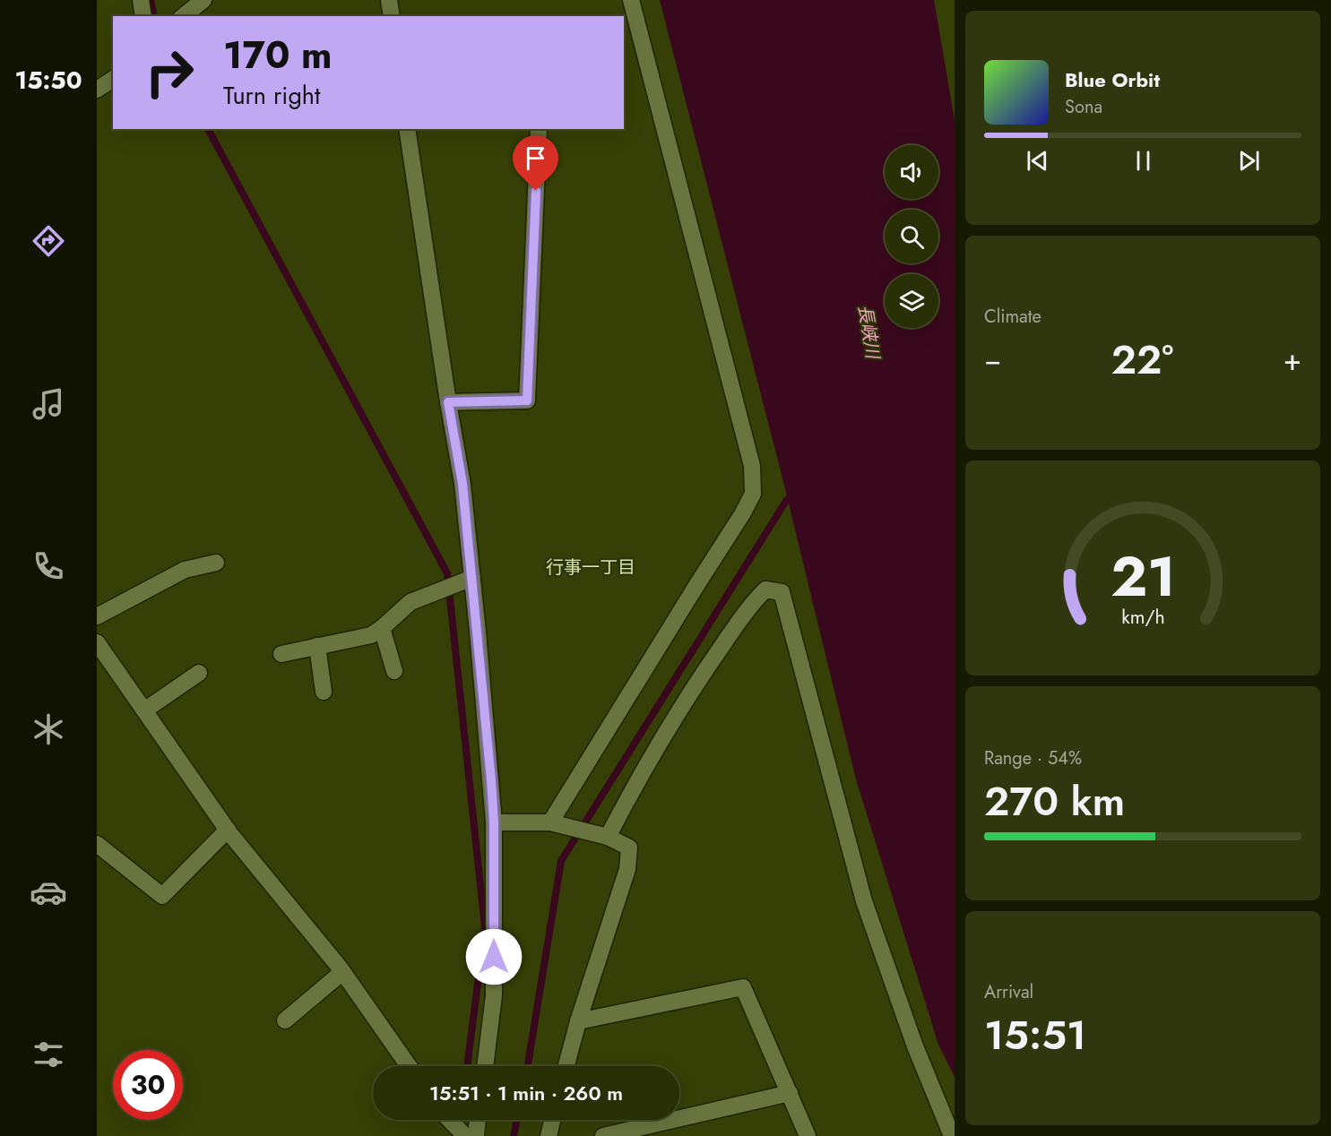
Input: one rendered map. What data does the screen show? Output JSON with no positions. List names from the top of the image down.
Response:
{
  "districts": ["行事一丁目"],
  "water": ["長峡川"],
  "page": {
    "tabs": "15:50",
    "turn": ["170 m", "Turn right"],
    "song": ["Blue Orbit", "Sona"],
    "tile": [
      "Climate",
      ["Range · 54%", "270 km"],
      ["Arrival", "15:51"]
    ],
    "heat": ["−", "22°", "+"],
    "limit": "30",
    "trip": "15:51 · 1 min · 260 m",
    "gauge": ["21", "km/h"]
  }
}
